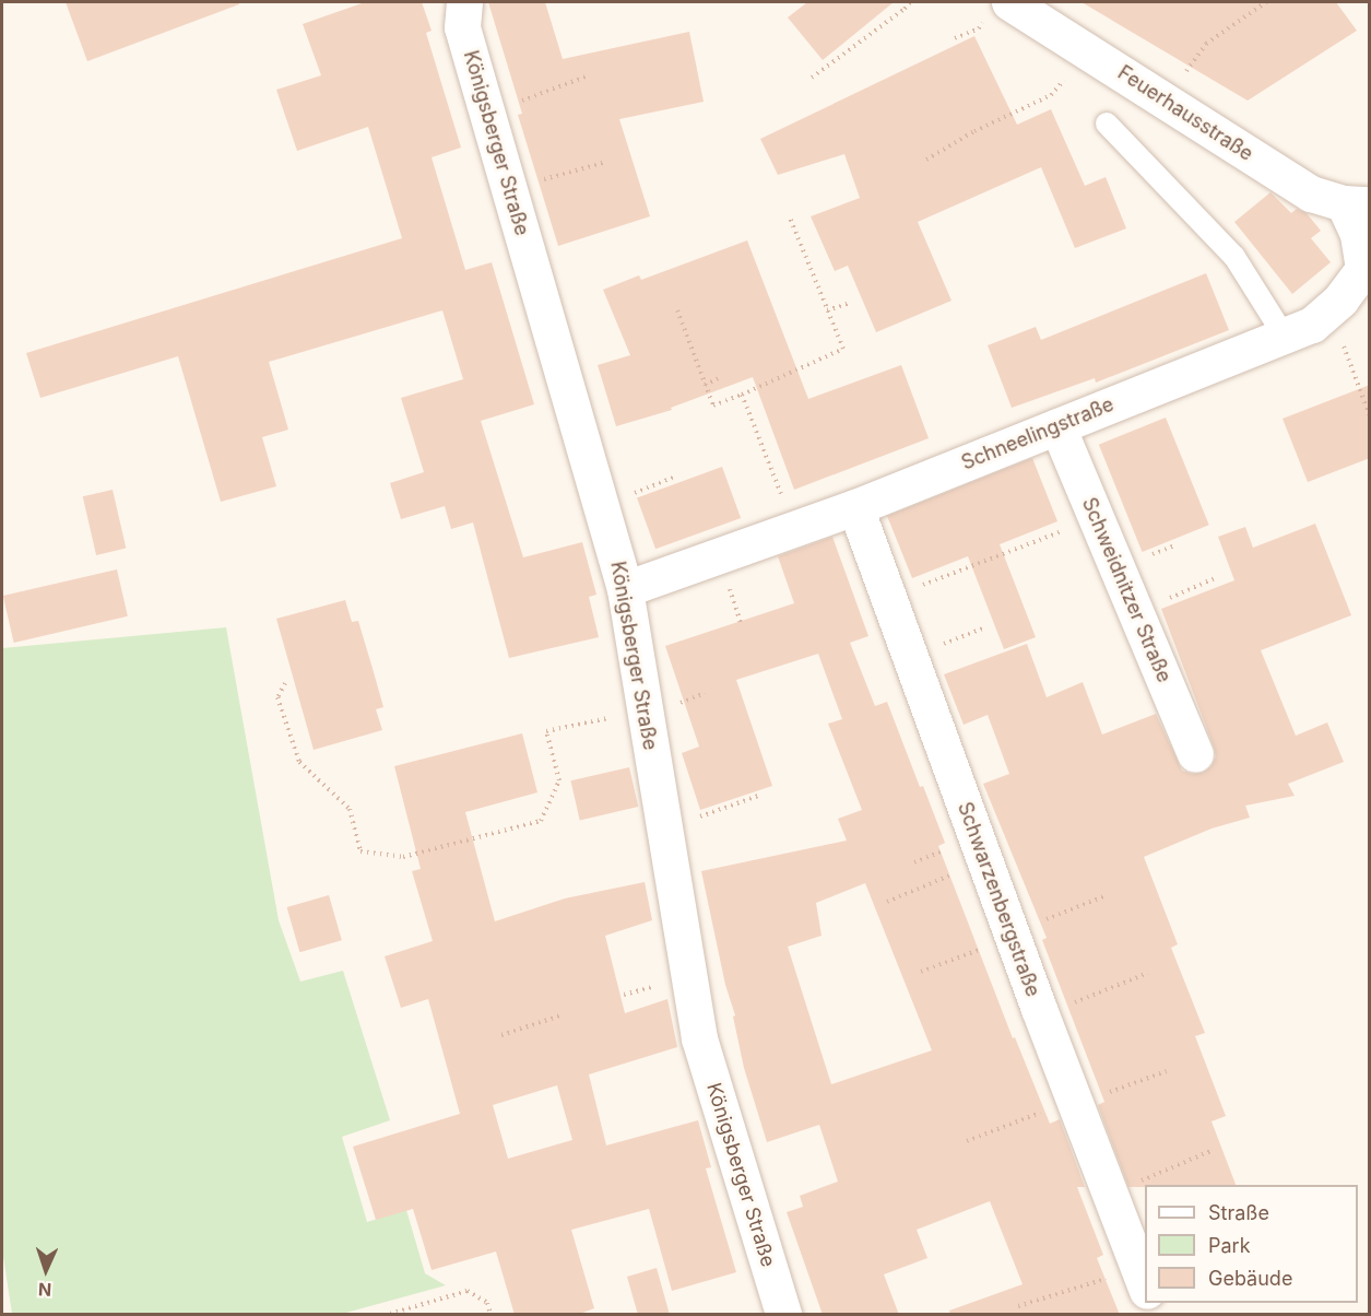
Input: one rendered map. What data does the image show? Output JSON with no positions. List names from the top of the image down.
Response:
{
  "streets": {
    "street": [
      "Feuerhausstraße",
      "Königsberger Straße",
      "Schneelingstraße",
      "Schweidnitzer Straße",
      "Schwarzenbergstraße"
    ]
  },
  "crossings": [
    ["Feuerhausstraße", "Schneelingstraße"],
    ["Königsberger Straße", "Schneelingstraße"],
    ["Schneelingstraße", "Schweidnitzer Straße"],
    ["Schneelingstraße", "Schwarzenbergstraße"]
  ],
  "legend": ["Straße", "Park", "Gebäude"],
  "north": "bottom"
}
